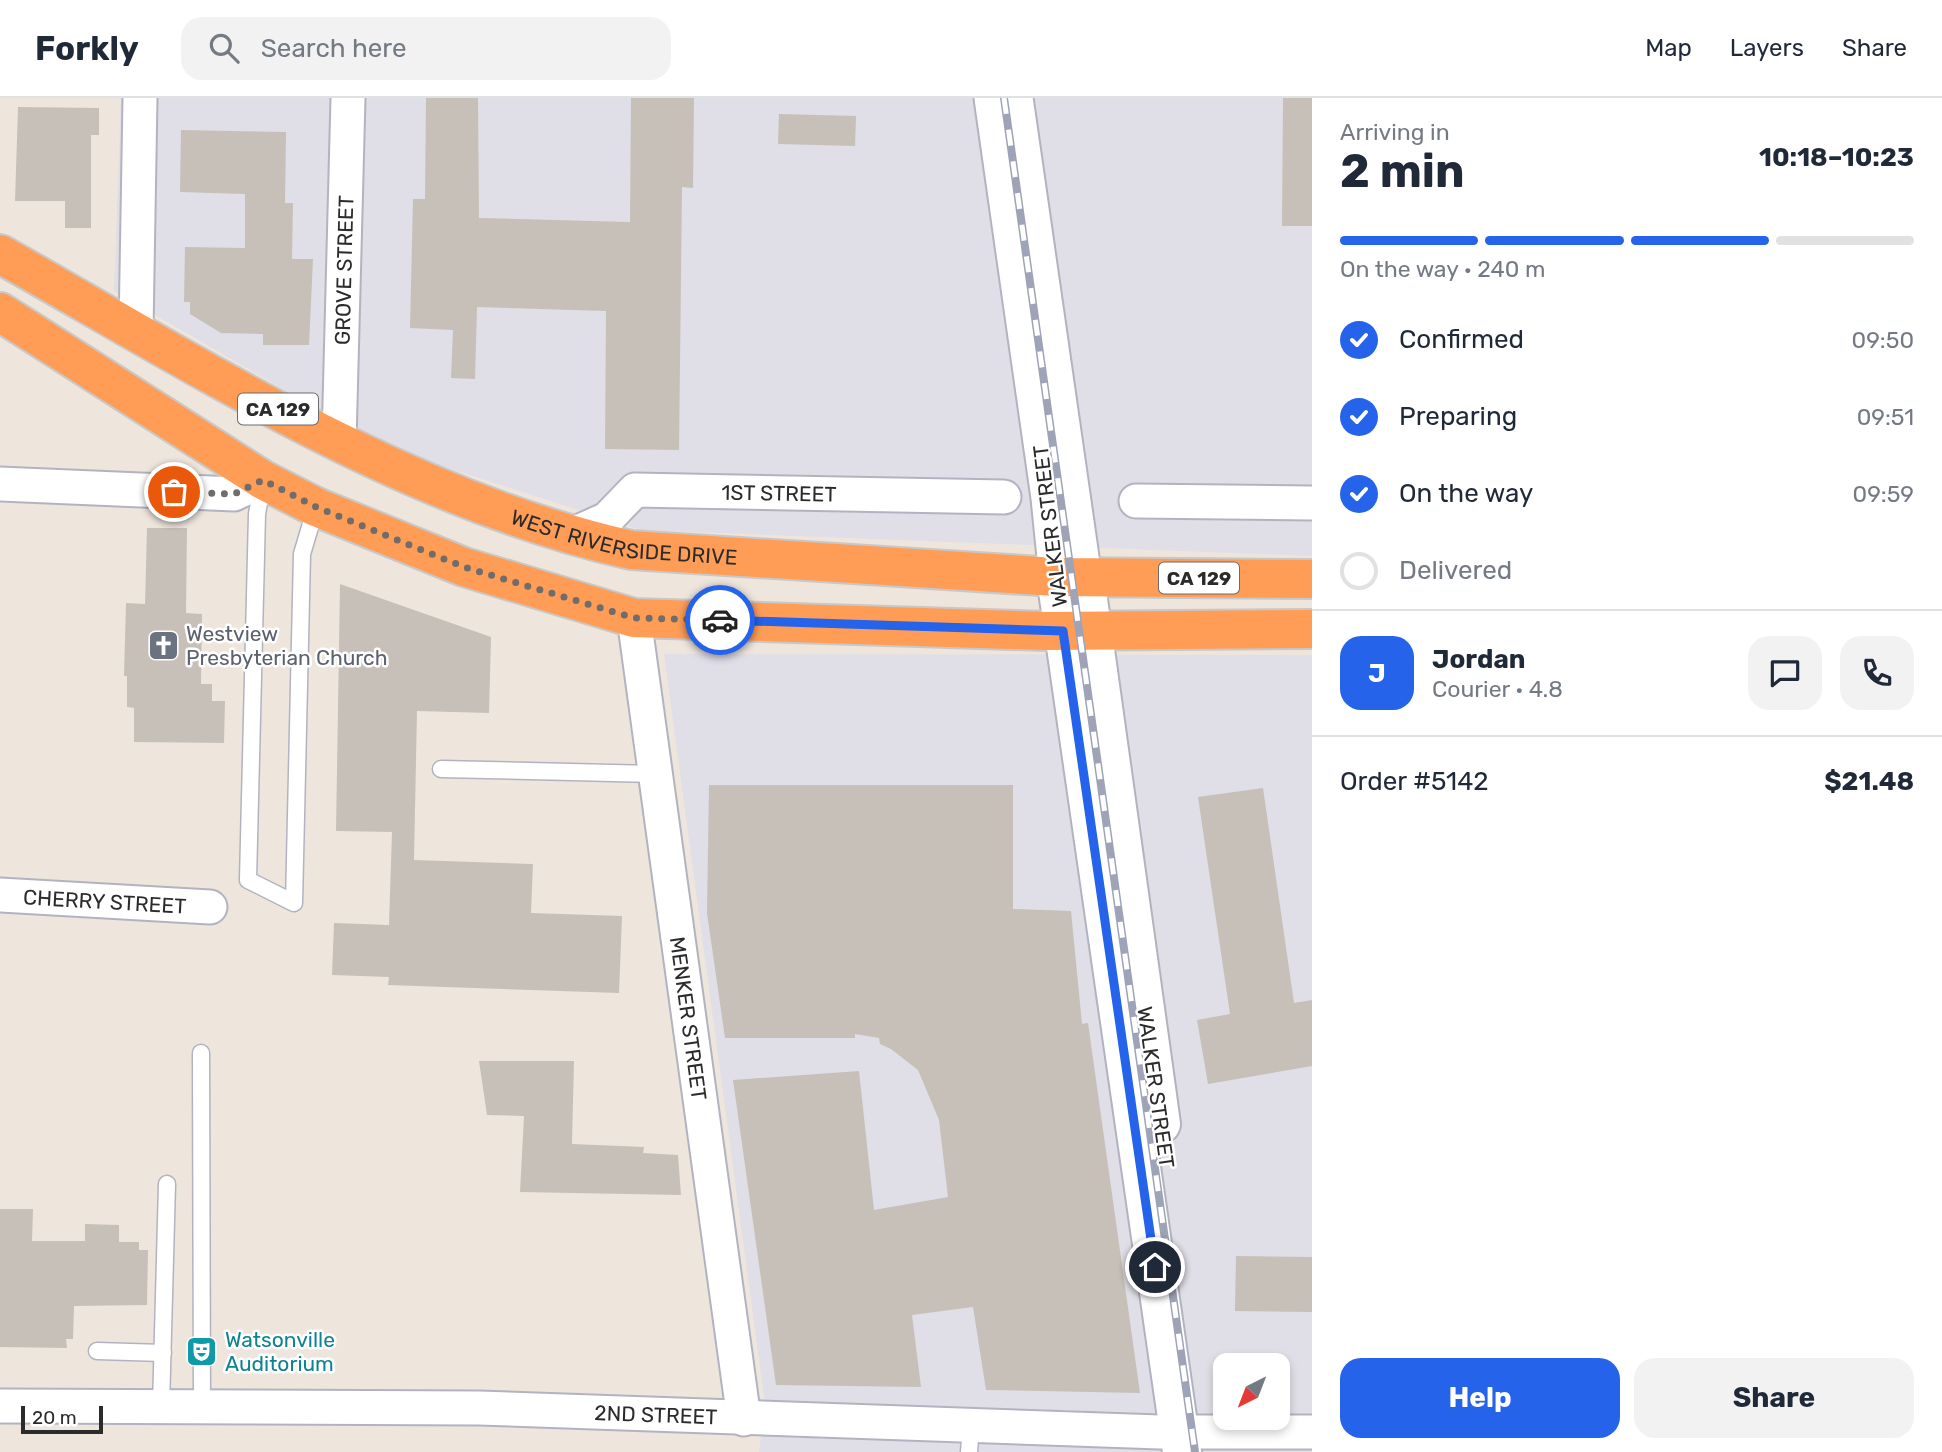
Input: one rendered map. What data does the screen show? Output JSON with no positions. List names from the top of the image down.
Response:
{
  "streets": {
    "highway": ["CA 129", "WEST RIVERSIDE DRIVE"],
    "main road": ["WALKER STREET"],
    "street": [
      "GROVE STREET",
      "1ST STREET",
      "CHERRY STREET",
      "MENKER STREET",
      "2ND STREET"
    ]
  },
  "crossings": [
    ["GROVE STREET", "WEST RIVERSIDE DRIVE"],
    ["1ST STREET", "WEST RIVERSIDE DRIVE"],
    ["WALKER STREET", "WEST RIVERSIDE DRIVE"],
    ["WALKER STREET", "2ND STREET"],
    ["MENKER STREET", "2ND STREET"]
  ],
  "places": {
    "church": ["Westview Presbyterian Church"],
    "theatre": ["Watsonville Auditorium"]
  },
  "scale_bar": "20 m",
  "north": "bottom left",
  "page": {
    "header": "Forkly",
    "search": "Search here",
    "nav": ["Map", "Layers", "Share"],
    "heading": ["2 min", "Arriving in", "10:18–10:23"],
    "panel": [
      "Jordan",
      "Courier · 4.8",
      "Order #5142",
      "$21.48"
    ],
    "bar": "On the way · 240 m",
    "list": [
      ["Confirmed", "09:50"],
      ["Preparing", "09:51"],
      ["On the way", "09:59"],
      "Delivered"
    ],
    "round": "J",
    "buttons": ["Help", "Share"],
    "scale": "20 m"
  }
}
